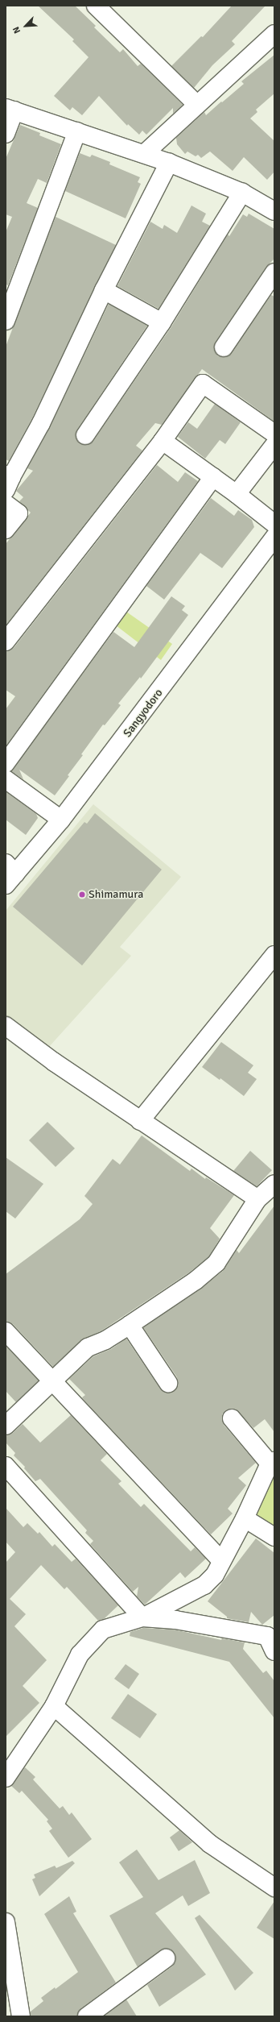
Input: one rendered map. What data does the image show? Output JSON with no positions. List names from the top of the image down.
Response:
{
  "streets": {
    "street": ["Sangyodoro"]
  },
  "places": ["Shimamura"],
  "north": "bottom left"
}
